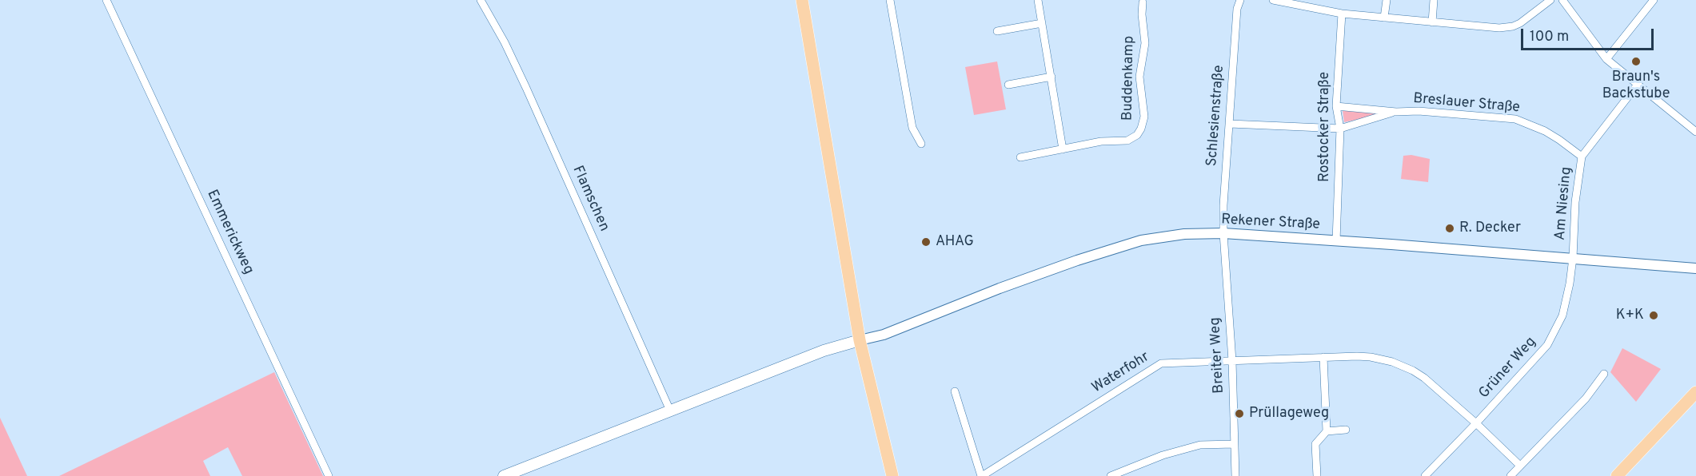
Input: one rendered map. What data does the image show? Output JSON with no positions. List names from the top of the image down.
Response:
{
  "streets": {
    "street": [
      "Buddenkamp",
      "Breslauer Straße",
      "Schlesienstraße",
      "Rostocker Straße",
      "Flamschen",
      "Am Niesing",
      "Rekener Straße",
      "Emmerickweg",
      "Breiter Weg",
      "Grüner Weg",
      "Waterfohr"
    ]
  },
  "crossings": [
    ["Breslauer Straße", "Schlesienstraße"],
    ["Breslauer Straße", "Rostocker Straße"],
    ["Breslauer Straße", "Am Niesing"],
    ["Schlesienstraße", "Rekener Straße"],
    ["Schlesienstraße", "Breiter Weg"],
    ["Rostocker Straße", "Rekener Straße"],
    ["Am Niesing", "Rekener Straße"],
    ["Am Niesing", "Grüner Weg"],
    ["Rekener Straße", "Breiter Weg"],
    ["Rekener Straße", "Grüner Weg"],
    ["Breiter Weg", "Waterfohr"],
    ["Grüner Weg", "Waterfohr"]
  ],
  "places": [
    "Braun's Backstube",
    "R. Decker",
    "AHAG",
    "K+K",
    "Prüllageweg"
  ],
  "scale_bar": "100 m"
}
